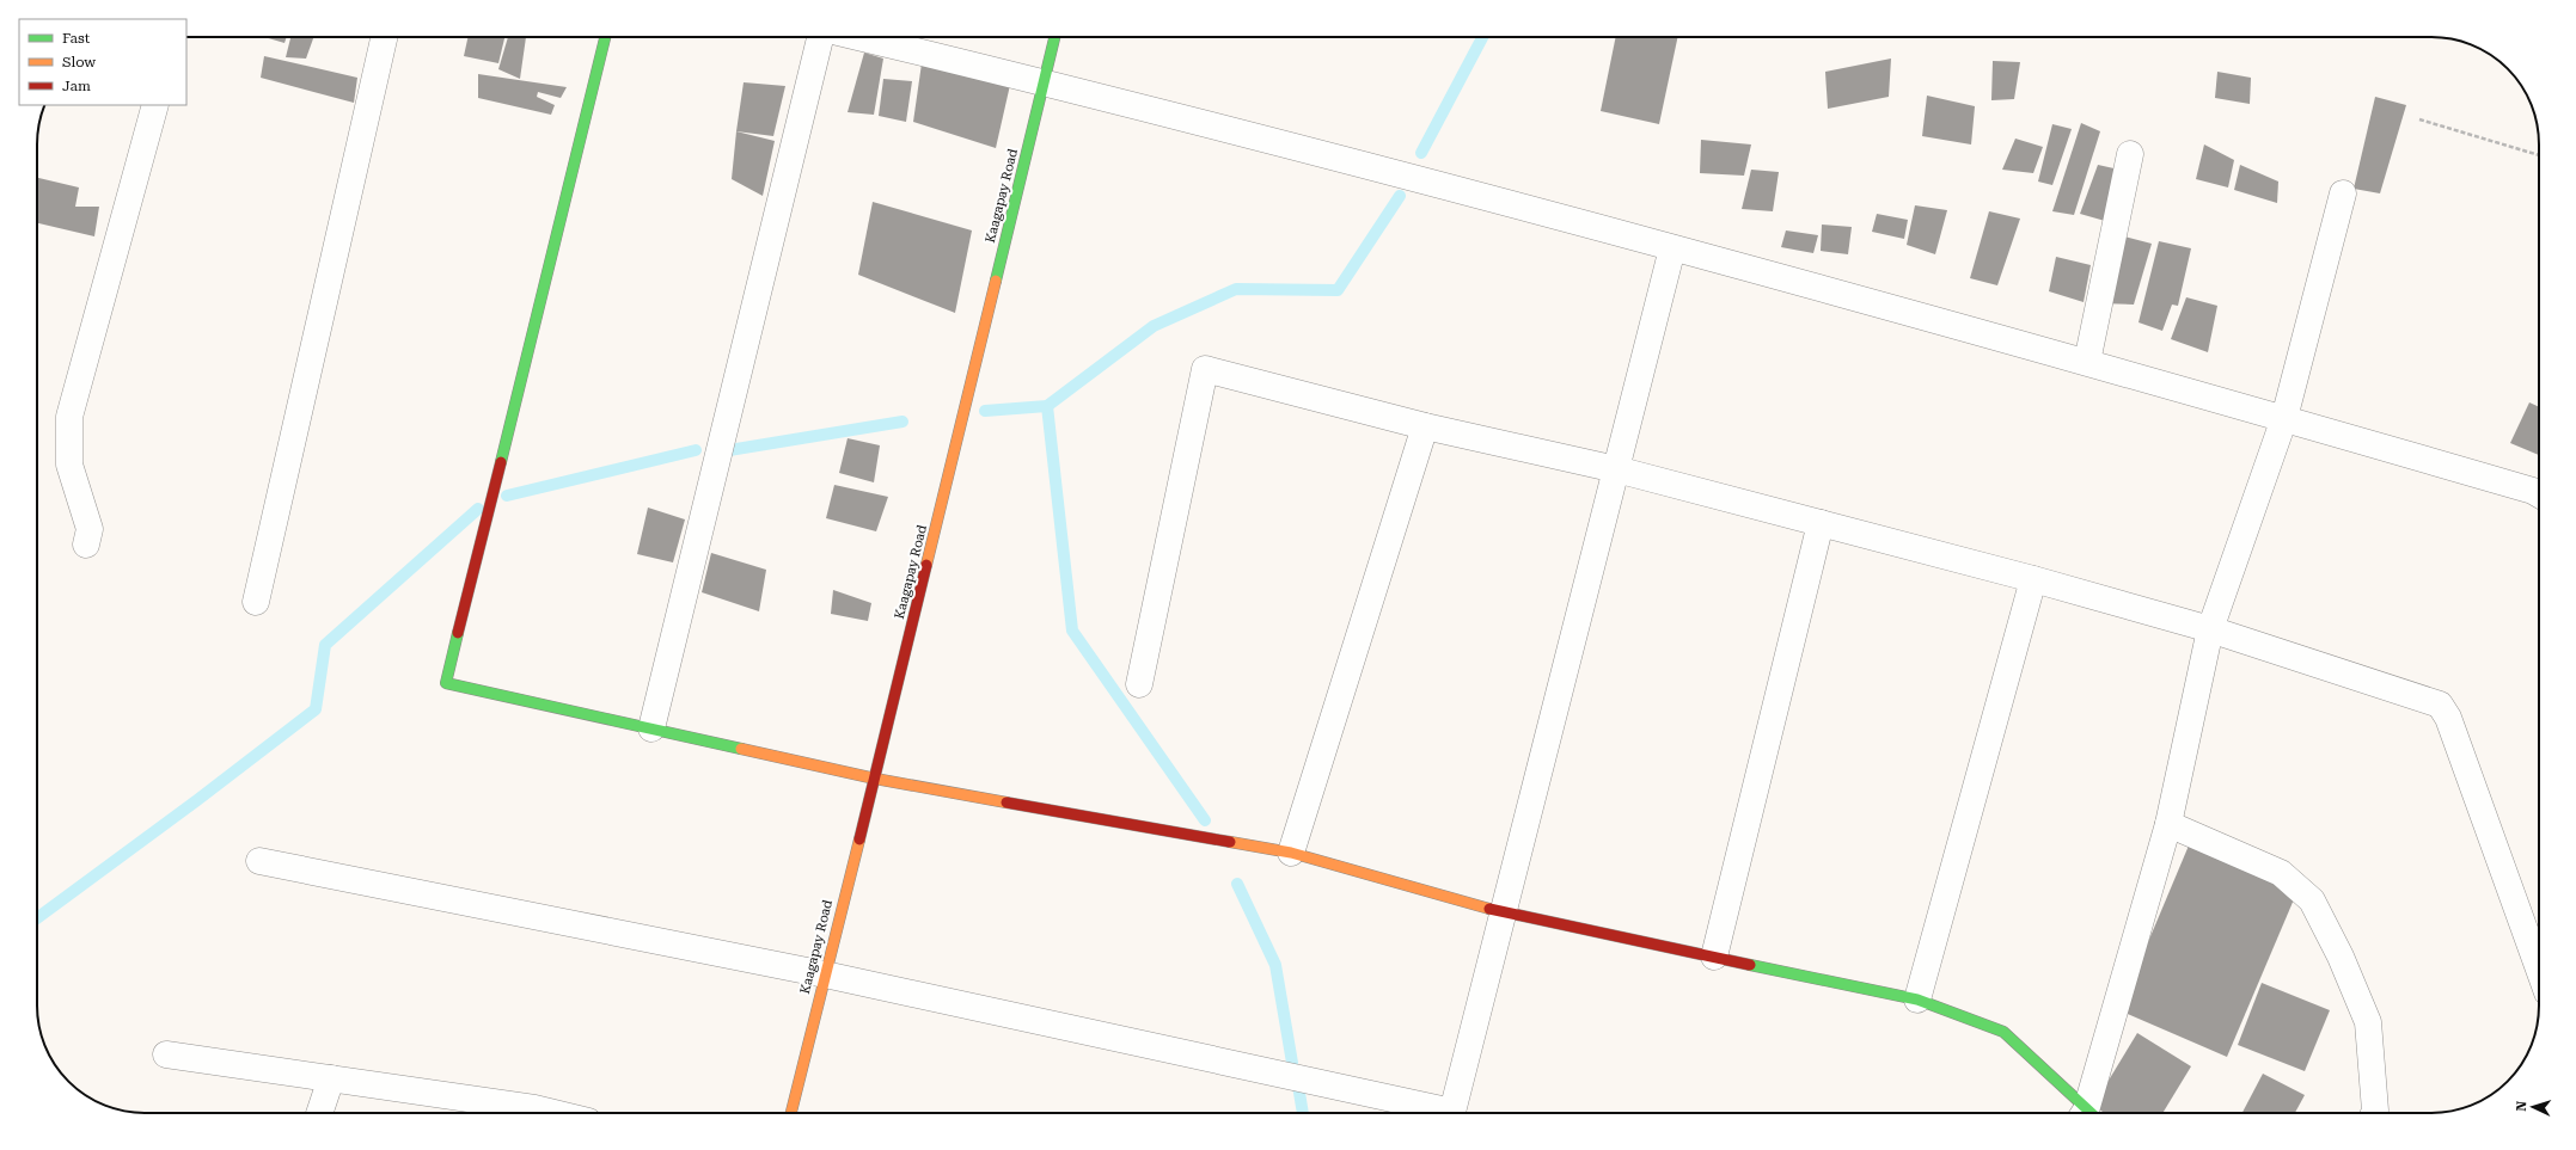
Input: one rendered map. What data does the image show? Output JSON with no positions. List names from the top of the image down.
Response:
{
  "streets": {
    "street": ["Kaagapay Road"]
  },
  "legend": ["Fast", "Slow", "Jam"],
  "north": "left"
}
